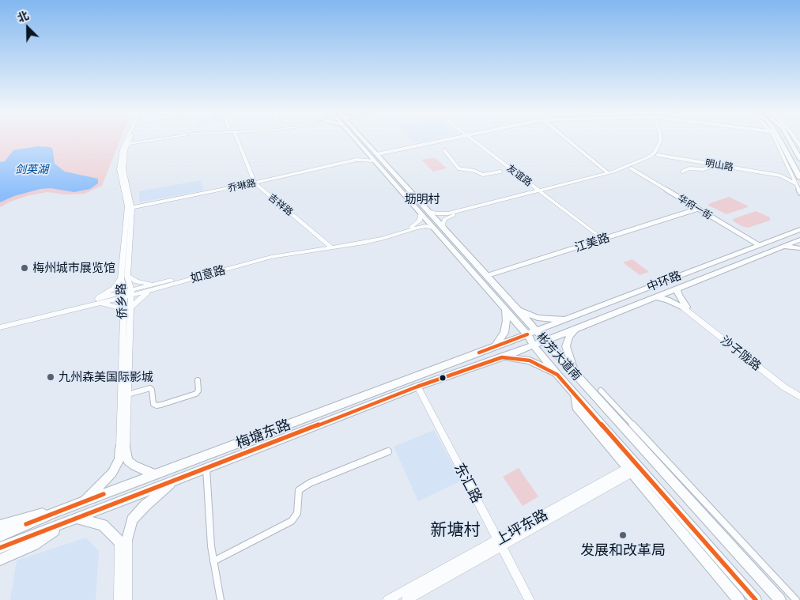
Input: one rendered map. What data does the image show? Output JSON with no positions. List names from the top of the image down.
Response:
{
  "streets": {
    "main road": ["中环路", "彬芳大道南", "梅塘东路"],
    "street": [
      "明山路",
      "友谊路",
      "乔琳路",
      "吉祥路",
      "华府一街",
      "江美路",
      "如意路",
      "侨乡路",
      "沙子陇路",
      "东汇路",
      "上坪东路"
    ]
  },
  "crossings": [
    ["友谊路", "江美路"],
    ["乔琳路", "吉祥路"],
    ["乔琳路", "侨乡路"],
    ["吉祥路", "如意路"],
    ["华府一街", "江美路"],
    ["华府一街", "中环路"],
    ["江美路", "彬芳大道南"],
    ["如意路", "侨乡路"],
    ["如意路", "彬芳大道南"],
    ["中环路", "彬芳大道南"],
    ["中环路", "梅塘东路"],
    ["彬芳大道南", "梅塘东路"],
    ["彬芳大道南", "上坪东路"],
    ["梅塘东路", "东汇路"],
    ["东汇路", "上坪东路"]
  ],
  "districts": ["坜明村", "新塘村"],
  "water": ["剑英湖"],
  "places": ["梅州城市展览馆", "九州森美国际影城", "发展和改革局"],
  "north": "top left"
}
